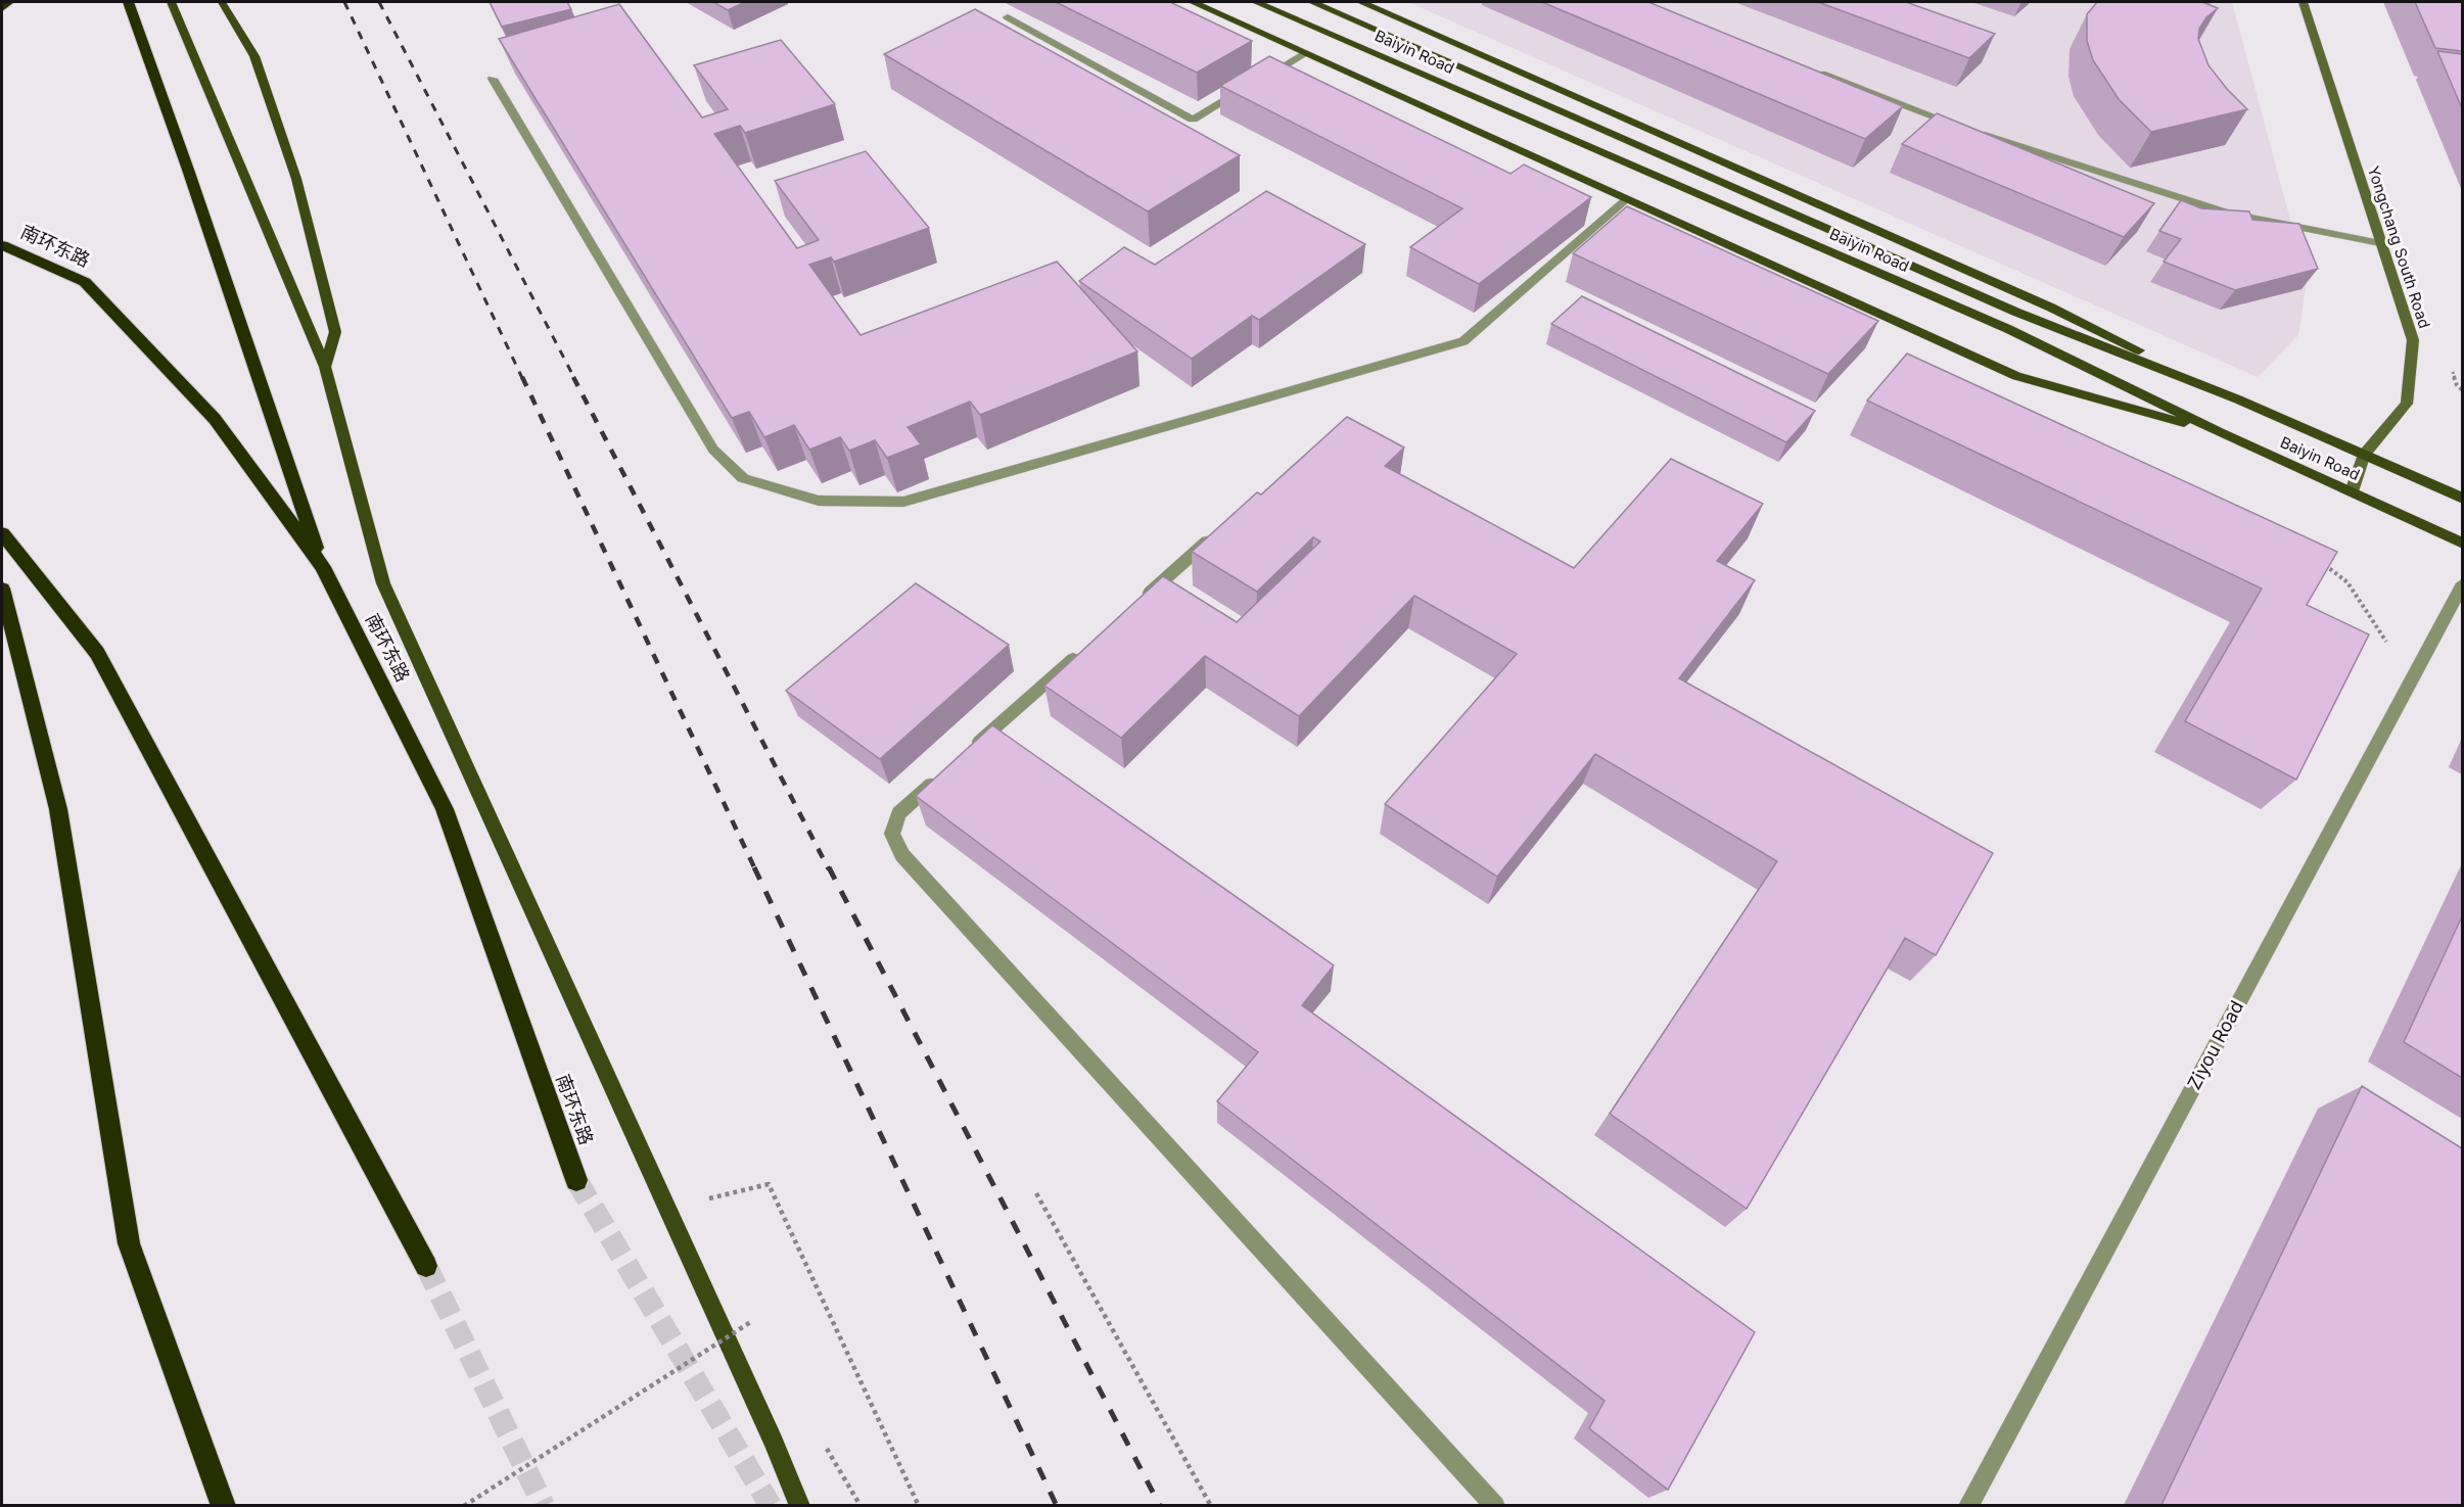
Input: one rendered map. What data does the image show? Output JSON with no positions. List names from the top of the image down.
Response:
{
  "streets": {
    "highway": ["南环东路"],
    "main road": ["Baiyin Road"],
    "street": ["Yongchang South Road", "Ziyou Road"]
  },
  "crossings": [
    ["Baiyin Road", "Yongchang South Road"]
  ]
}
